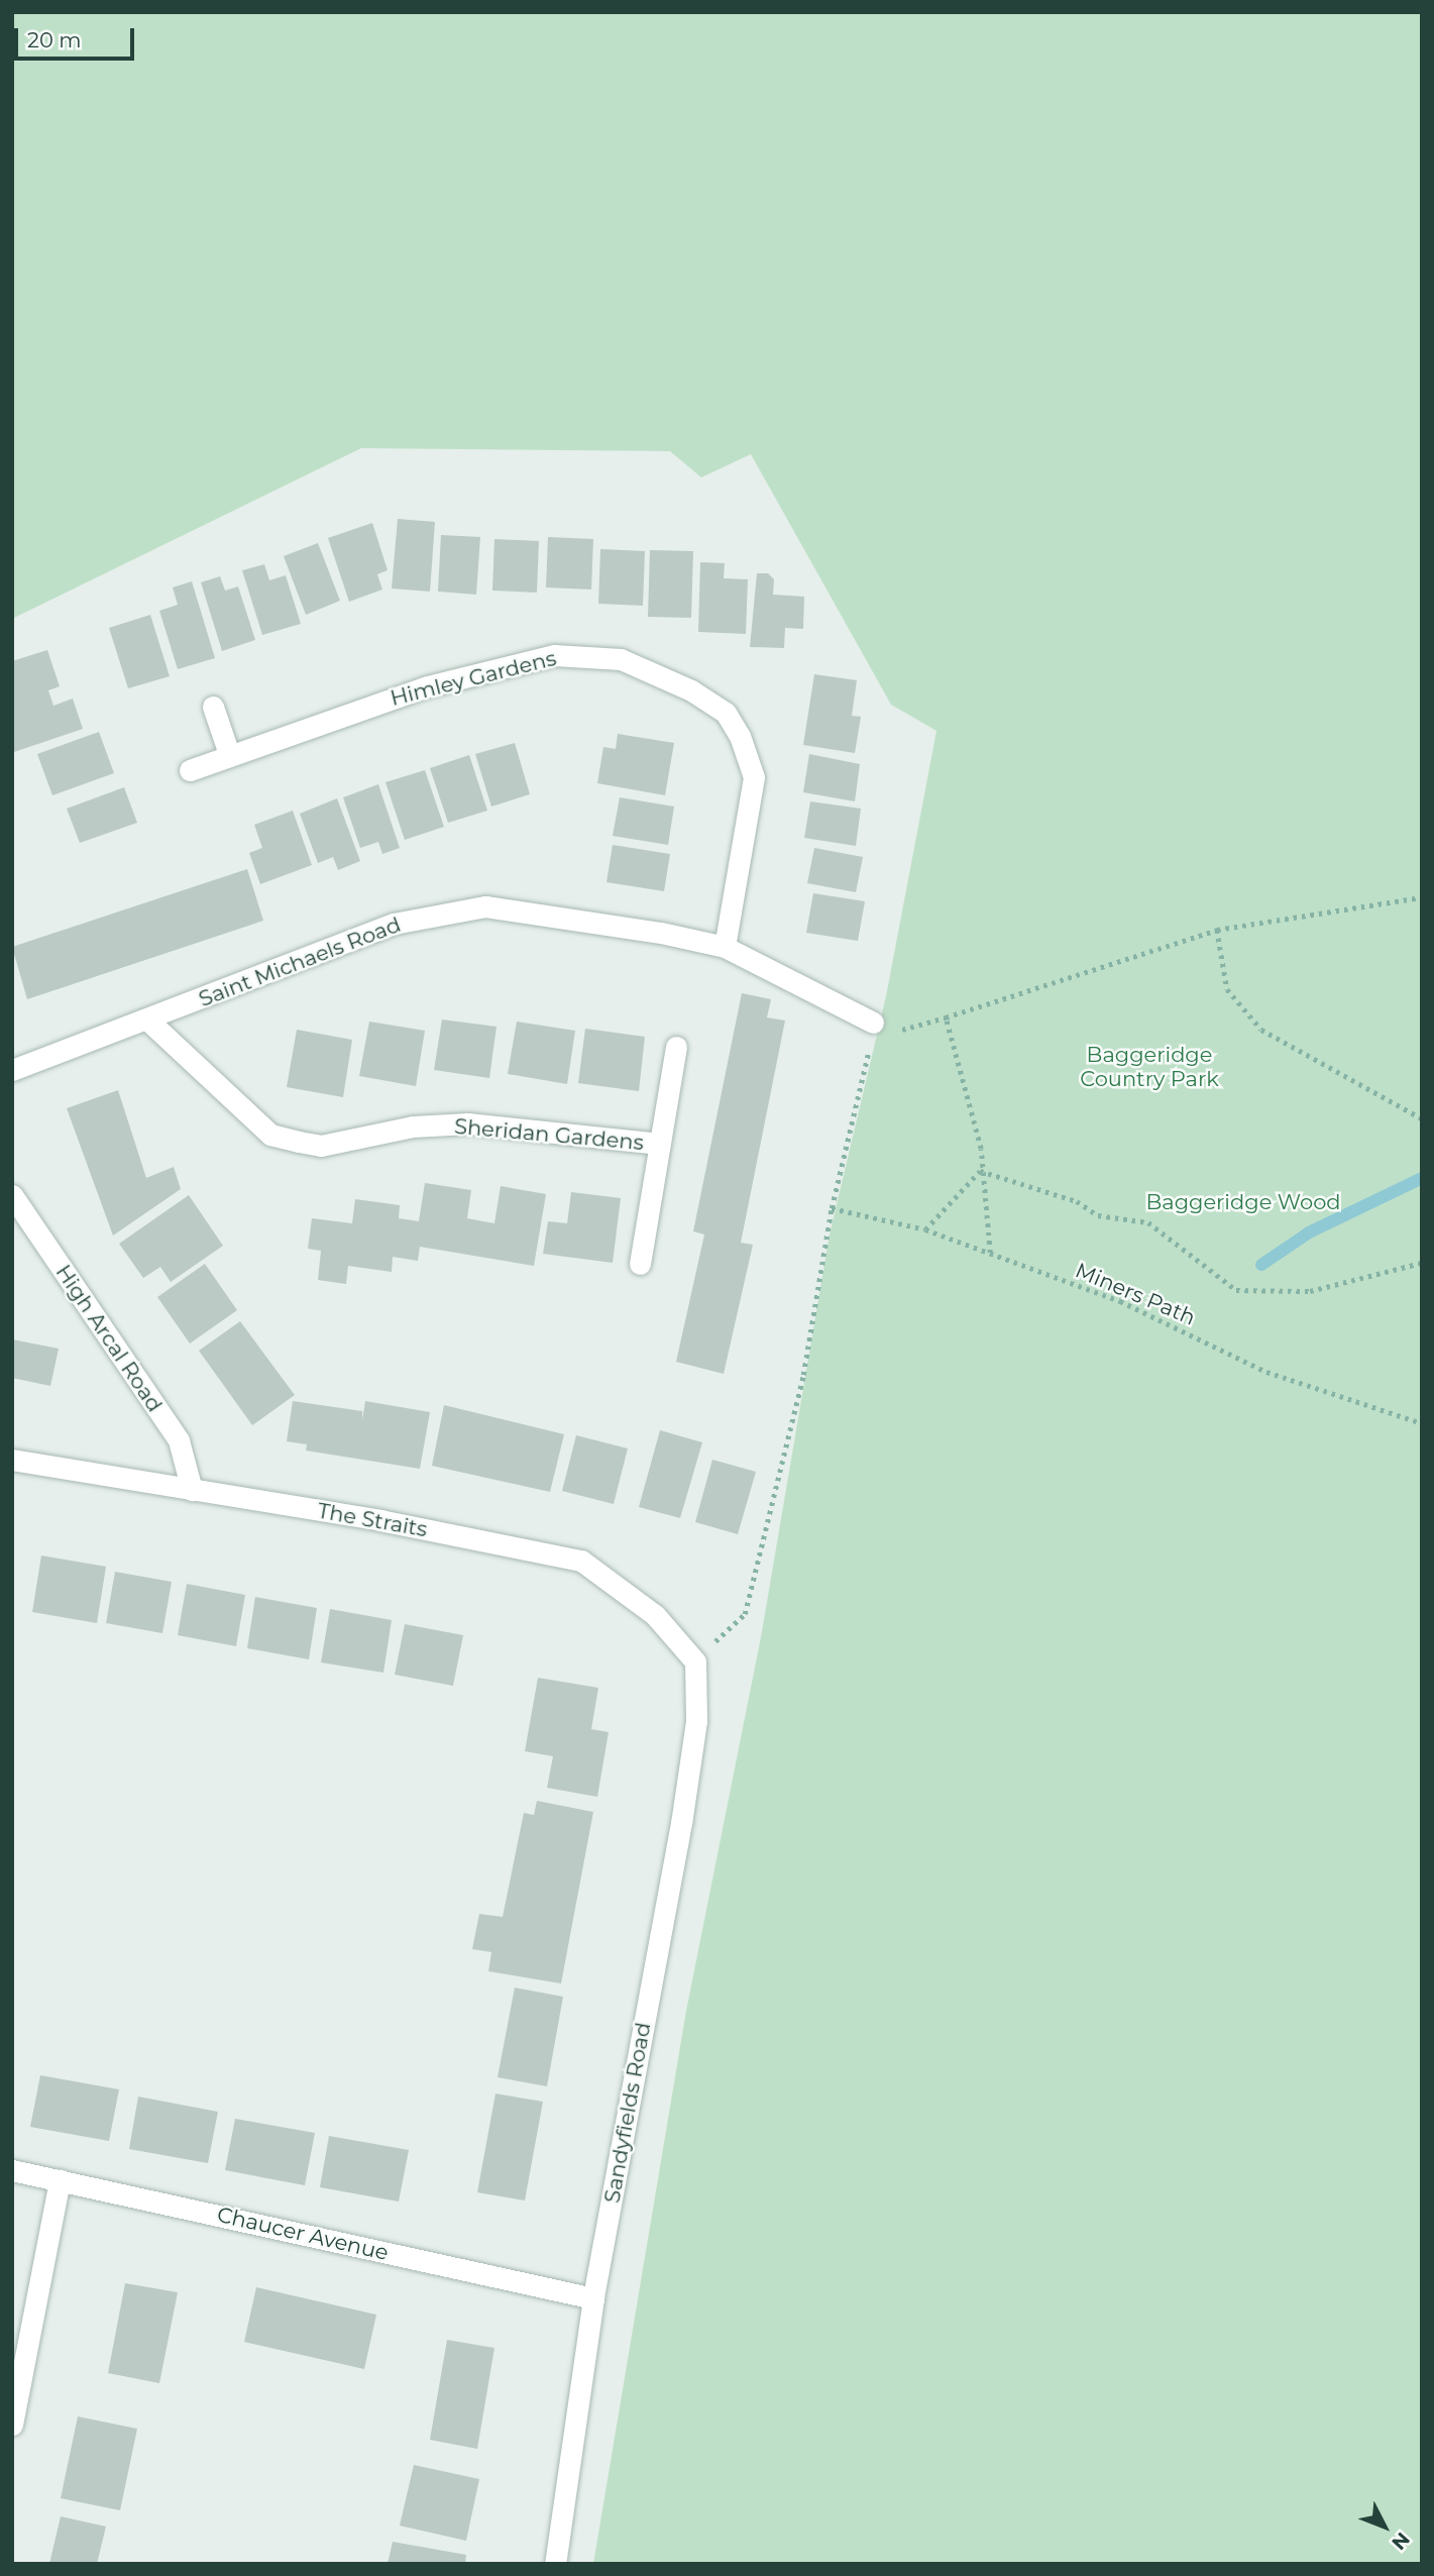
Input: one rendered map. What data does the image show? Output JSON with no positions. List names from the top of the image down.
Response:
{
  "streets": {
    "street": [
      "Himley Gardens",
      "Saint Michaels Road",
      "Sheridan Gardens",
      "High Arcal Road",
      "The Straits",
      "Sandyfields Road",
      "Chaucer Avenue"
    ],
    "path": ["Miners Path"]
  },
  "crossings": [
    ["Himley Gardens", "Saint Michaels Road"],
    ["Saint Michaels Road", "Sheridan Gardens"],
    ["High Arcal Road", "The Straits"],
    ["The Straits", "Sandyfields Road"],
    ["Sandyfields Road", "Chaucer Avenue"]
  ],
  "parks": ["Baggeridge Country Park", "Baggeridge Wood"],
  "scale_bar": "20 m",
  "north": "bottom right"
}
